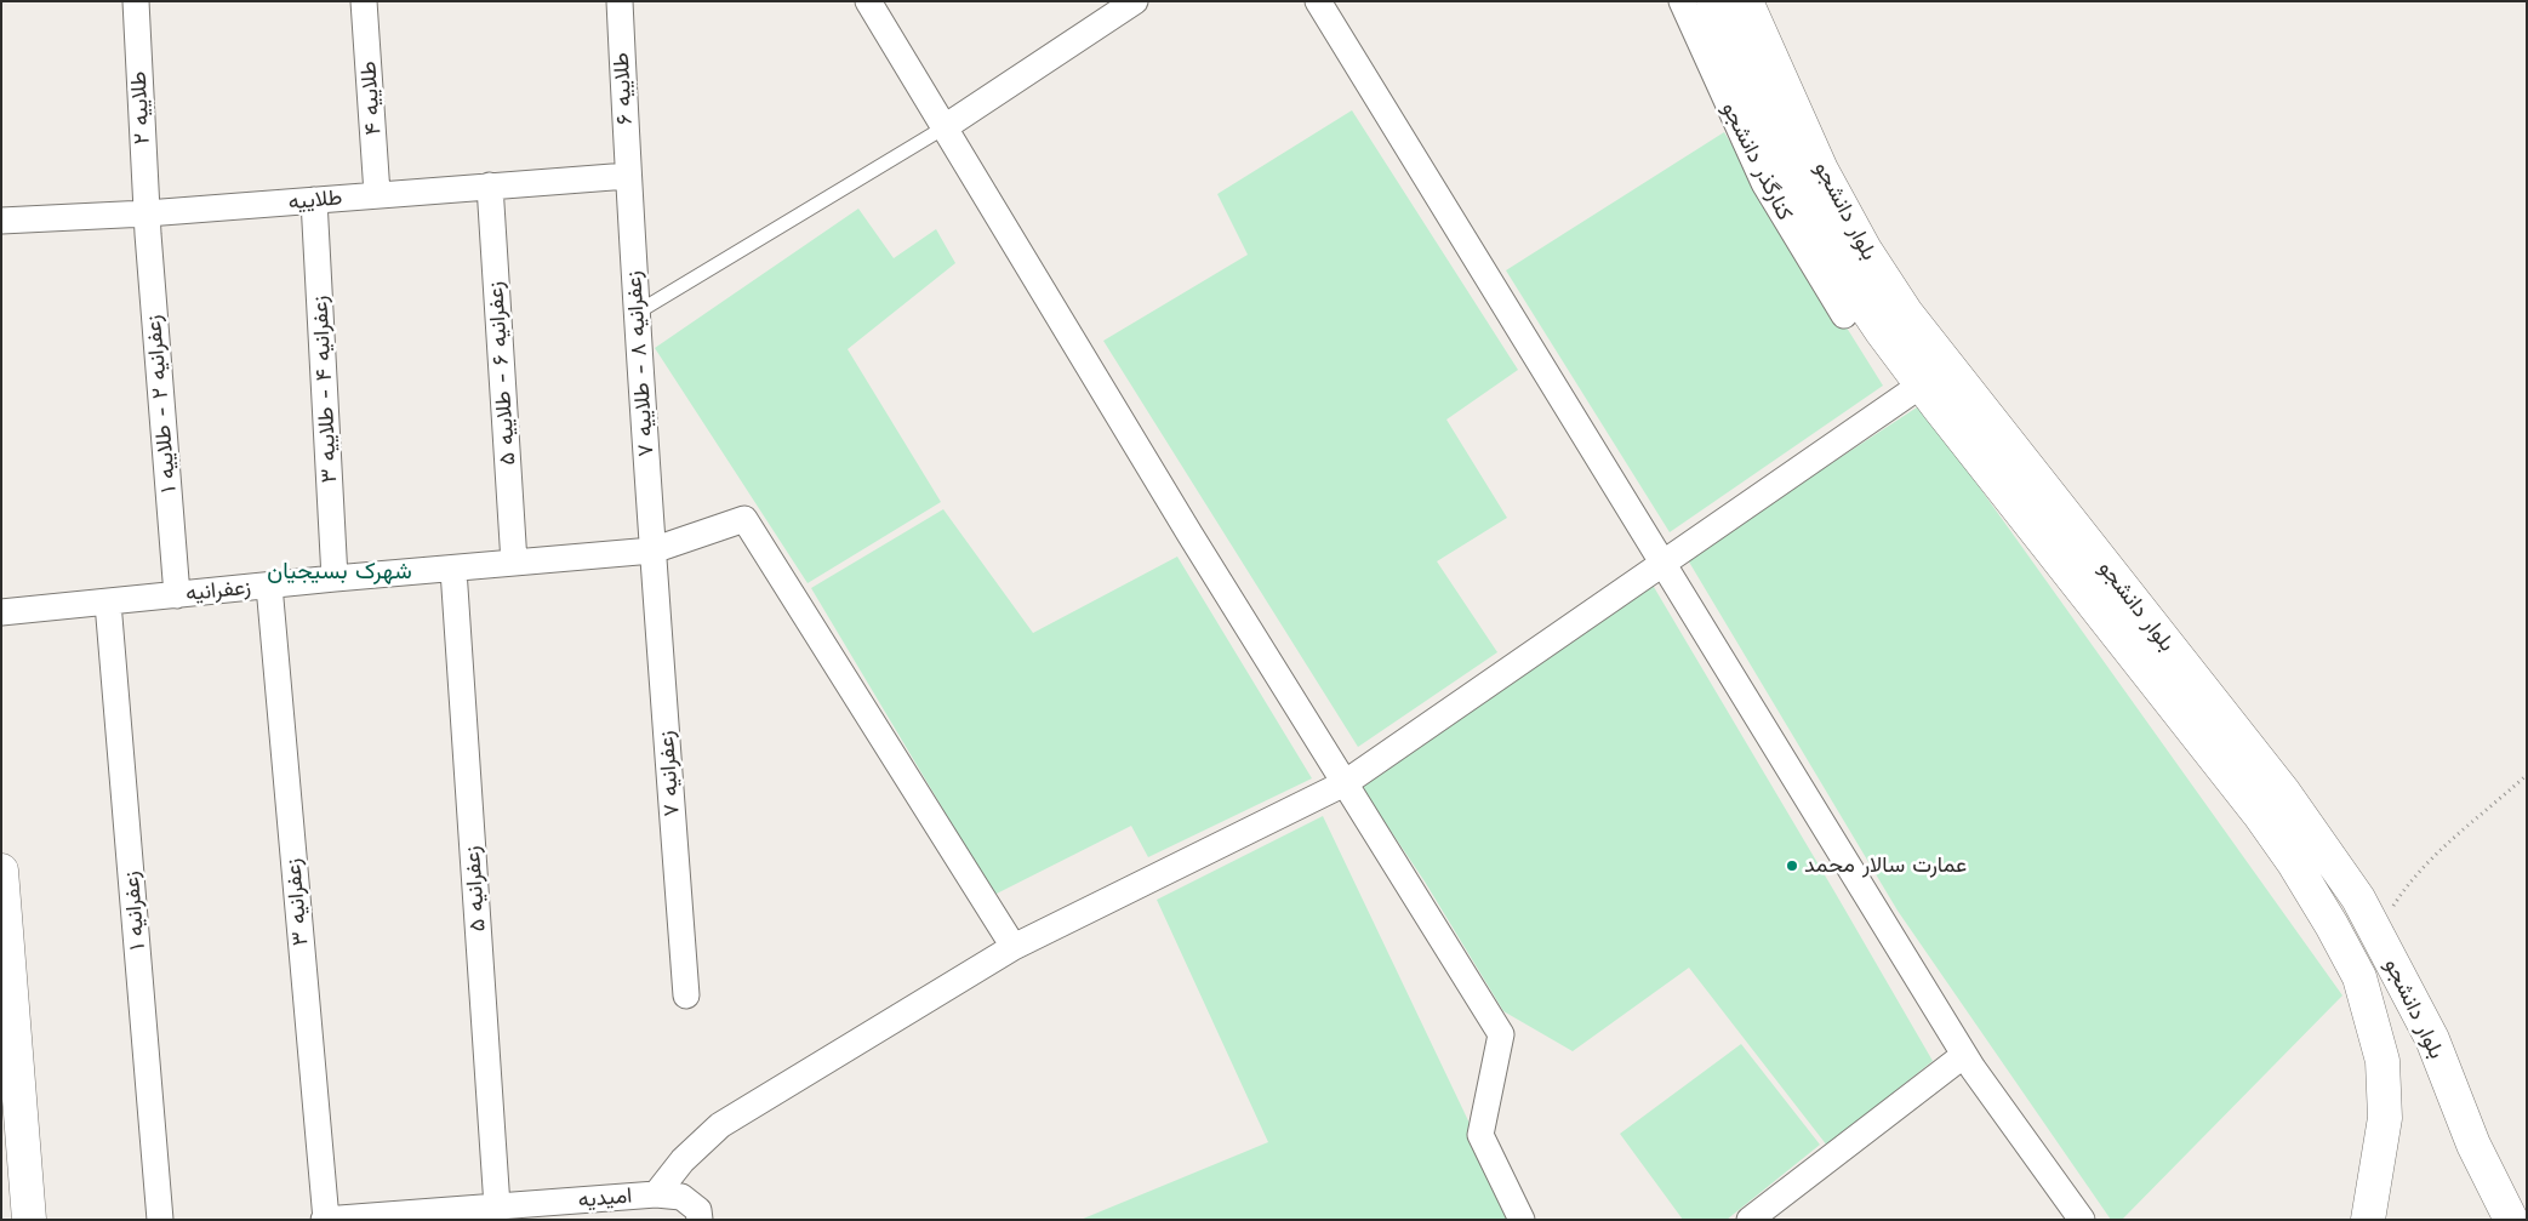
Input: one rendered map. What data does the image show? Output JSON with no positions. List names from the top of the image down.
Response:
{
  "streets": {
    "main road": ["بلوار دانشجو"],
    "street": [
      "طلاییه ۶",
      "طلاییه ۴",
      "طلاییه ۲",
      "کنارگذر دانشجو",
      "طلاییه",
      "زعفرانیه ۸ - طلاییه ۷",
      "زعفرانیه ۶ - طلاییه ۵",
      "زعفرانیه ۴ - طلاییه ۳",
      "زعفرانیه ۲ - طلاییه ۱",
      "زعفرانیه",
      "زعفرانیه ۷",
      "زعفرانیه ۵",
      "زعفرانیه ۳",
      "زعفرانیه ۱",
      "امیدیه"
    ]
  },
  "crossings": [
    ["طلاییه ۶", "طلاییه"],
    ["طلاییه ۶", "زعفرانیه ۸ - طلاییه ۷"],
    ["طلاییه ۴", "طلاییه"],
    ["طلاییه ۲", "طلاییه"],
    ["طلاییه ۲", "زعفرانیه ۲ - طلاییه ۱"],
    ["طلاییه", "زعفرانیه ۸ - طلاییه ۷"],
    ["طلاییه", "زعفرانیه ۶ - طلاییه ۵"],
    ["طلاییه", "زعفرانیه ۴ - طلاییه ۳"],
    ["طلاییه", "زعفرانیه ۲ - طلاییه ۱"],
    ["زعفرانیه ۸ - طلاییه ۷", "زعفرانیه"],
    ["زعفرانیه ۸ - طلاییه ۷", "زعفرانیه ۷"],
    ["زعفرانیه ۶ - طلاییه ۵", "زعفرانیه"],
    ["زعفرانیه ۴ - طلاییه ۳", "زعفرانیه"],
    ["زعفرانیه ۲ - طلاییه ۱", "زعفرانیه"],
    ["زعفرانیه", "زعفرانیه ۷"],
    ["زعفرانیه", "زعفرانیه ۵"],
    ["زعفرانیه", "زعفرانیه ۳"],
    ["زعفرانیه", "زعفرانیه ۱"],
    ["زعفرانیه ۵", "امیدیه"],
    ["زعفرانیه ۳", "امیدیه"]
  ],
  "districts": ["شهرک بسیجیان"],
  "places": ["عمارت سالار محمد"]
}
